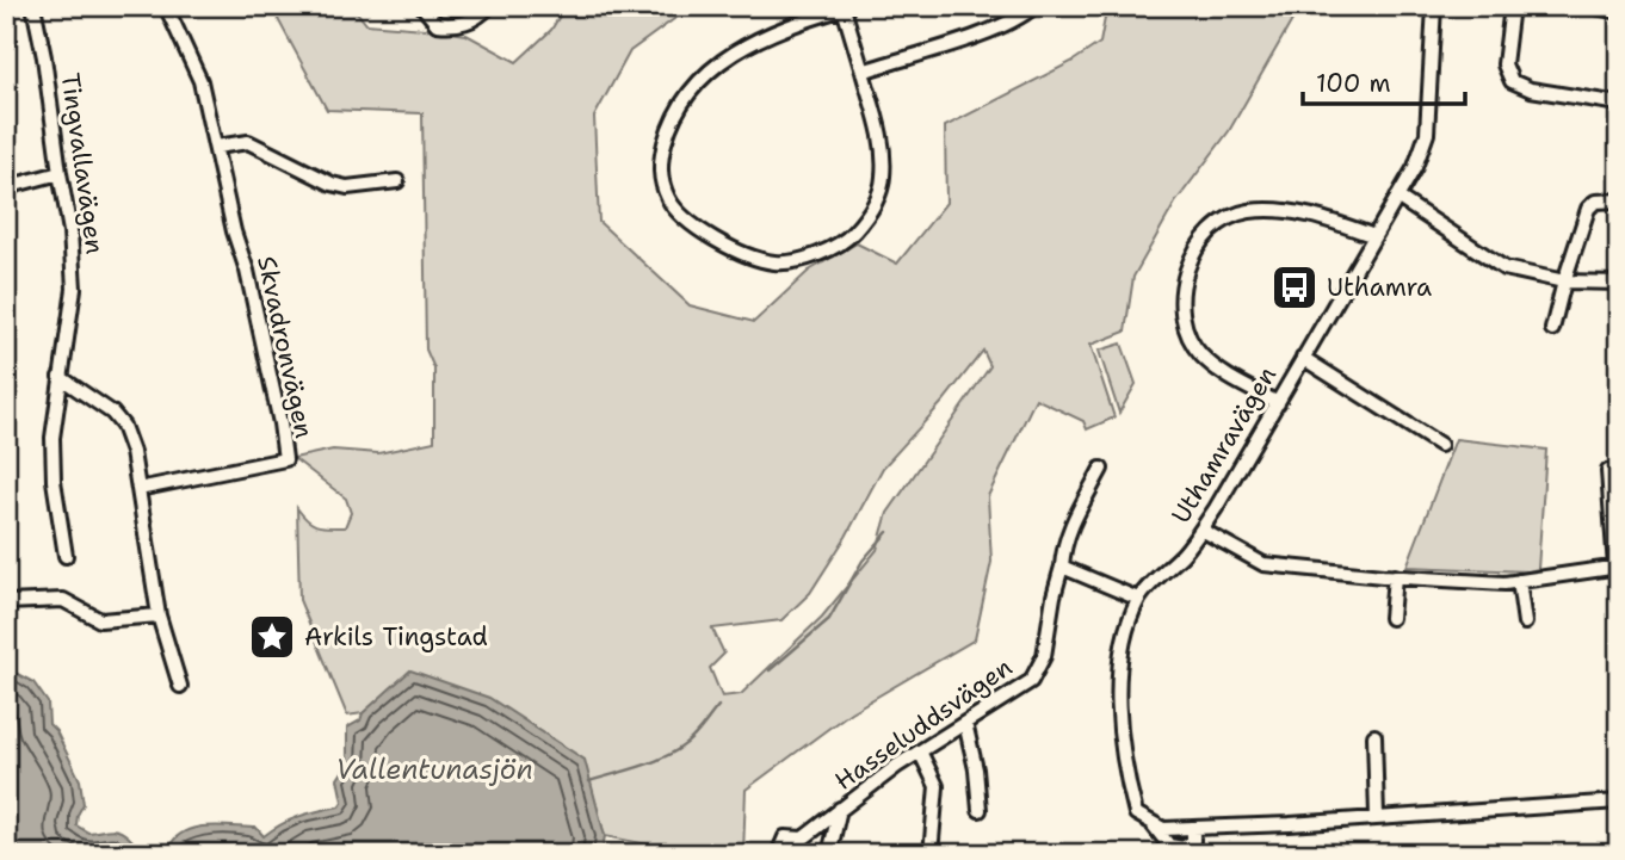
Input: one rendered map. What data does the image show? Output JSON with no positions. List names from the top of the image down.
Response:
{
  "streets": {
    "street": [
      "Tingvallavägen",
      "Skvadronvägen",
      "Uthamravägen",
      "Hasseluddsvägen"
    ]
  },
  "water": ["Vallentunasjön"],
  "places": {
    "bus stop": ["Uthamra"],
    "place": ["Arkils Tingstad"]
  },
  "scale_bar": "100 m"
}
